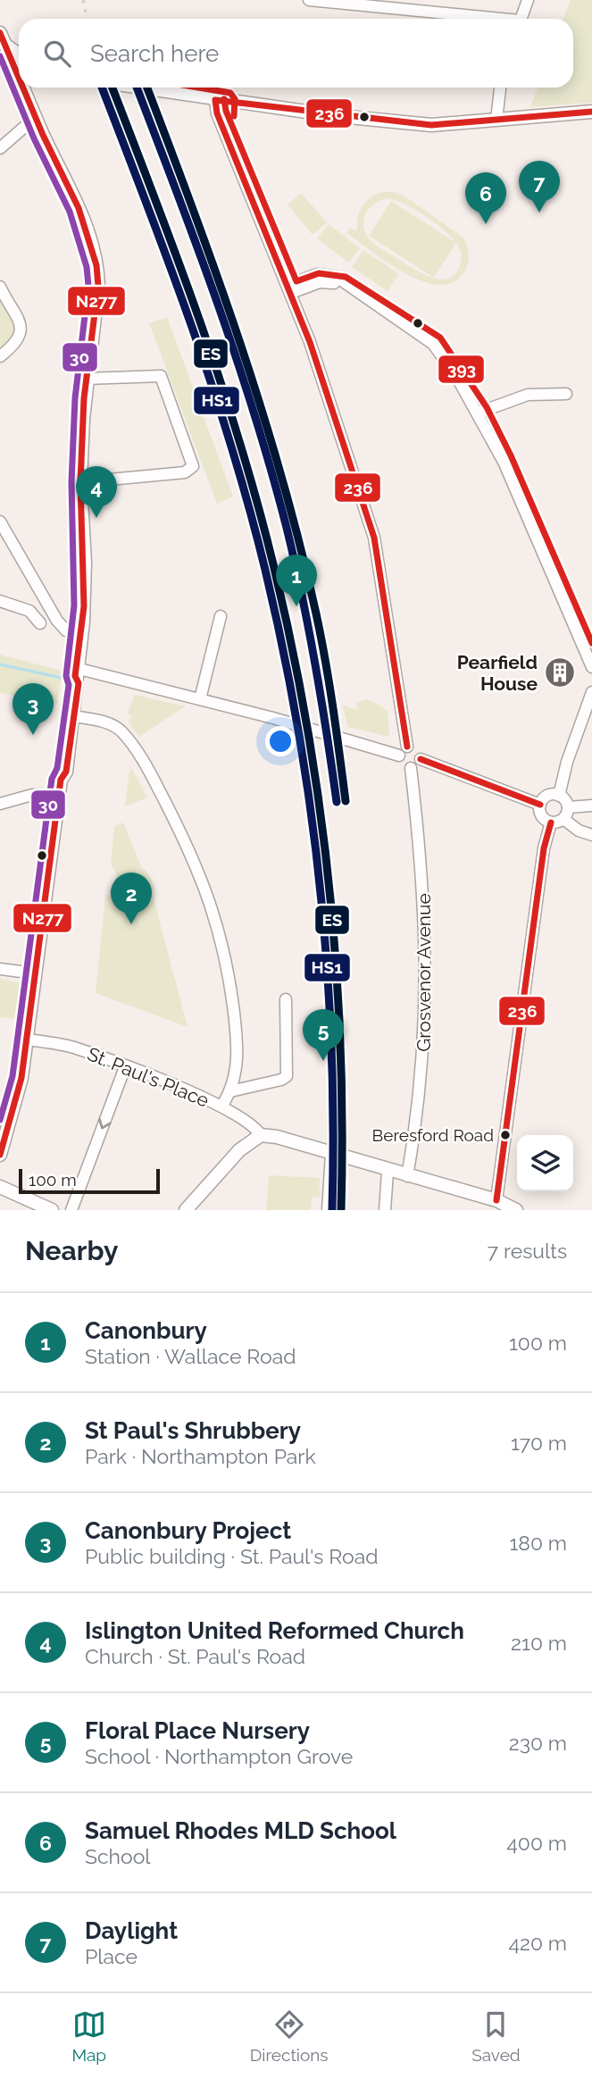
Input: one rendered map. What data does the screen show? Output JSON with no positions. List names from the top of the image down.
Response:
{
  "streets": {
    "street": ["Grosvenor Avenue", "St. Paul's Place"]
  },
  "places": {
    "building": ["Pearfield House"],
    "other": ["Beresford Road"]
  },
  "lines": [
    "transit line N277",
    "transit line 30",
    "transit line ES",
    "transit line HS1",
    "transit line 393",
    "transit line 236"
  ],
  "scale_bar": "100 m",
  "page": {
    "search": "Search here",
    "pins": [
      "7",
      "6",
      "4",
      "1",
      "3",
      "2",
      "5"
    ],
    "scale": "100 m",
    "heading": ["Nearby", "7 results"],
    "list": [
      {
        "mark": "1",
        "name": "Canonbury",
        "note": "Station · Wallace Road",
        "value": "100 m"
      },
      {
        "mark": "2",
        "name": "St Paul's Shrubbery",
        "note": "Park · Northampton Park",
        "value": "170 m"
      },
      {
        "mark": "3",
        "name": "Canonbury Project",
        "note": "Public building · St. Paul's Road",
        "value": "180 m"
      },
      {
        "mark": "4",
        "name": "Islington United Reformed Church",
        "note": "Church · St. Paul's Road",
        "value": "210 m"
      },
      {
        "mark": "5",
        "name": "Floral Place Nursery",
        "note": "School · Northampton Grove",
        "value": "230 m"
      },
      {
        "mark": "6",
        "name": "Samuel Rhodes MLD School",
        "note": "School",
        "value": "400 m"
      },
      {
        "mark": "7",
        "name": "Daylight",
        "note": "Place",
        "value": "420 m"
      }
    ],
    "nav": ["Map", "Directions", "Saved"]
  }
}
